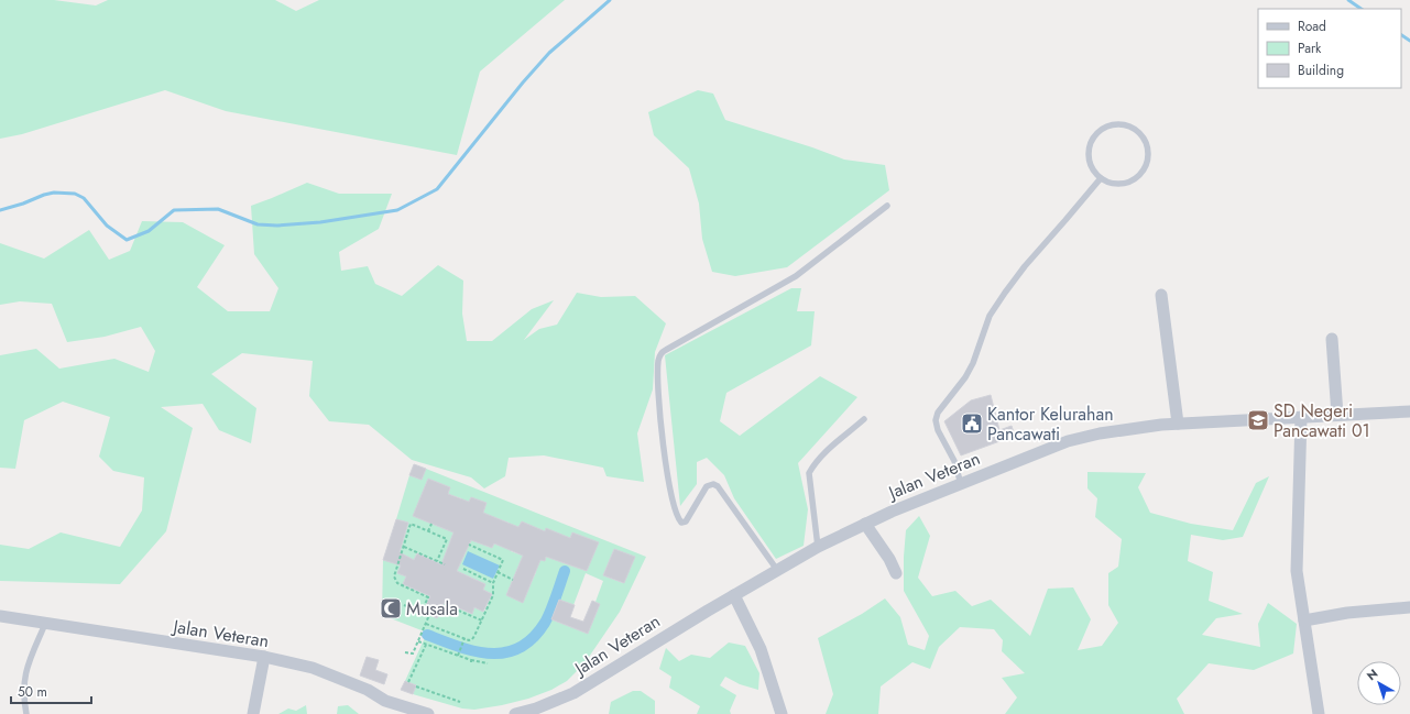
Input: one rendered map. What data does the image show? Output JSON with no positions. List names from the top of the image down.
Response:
{
  "streets": {
    "street": ["Jalan Veteran"]
  },
  "places": {
    "school or university": ["SD Negeri Pancawati 01"],
    "public building": ["Kantor Kelurahan Pancawati"],
    "mosque": ["Musala"]
  },
  "legend": ["Road", "Park", "Building"],
  "scale_bar": "50 m",
  "north": "top left"
}
